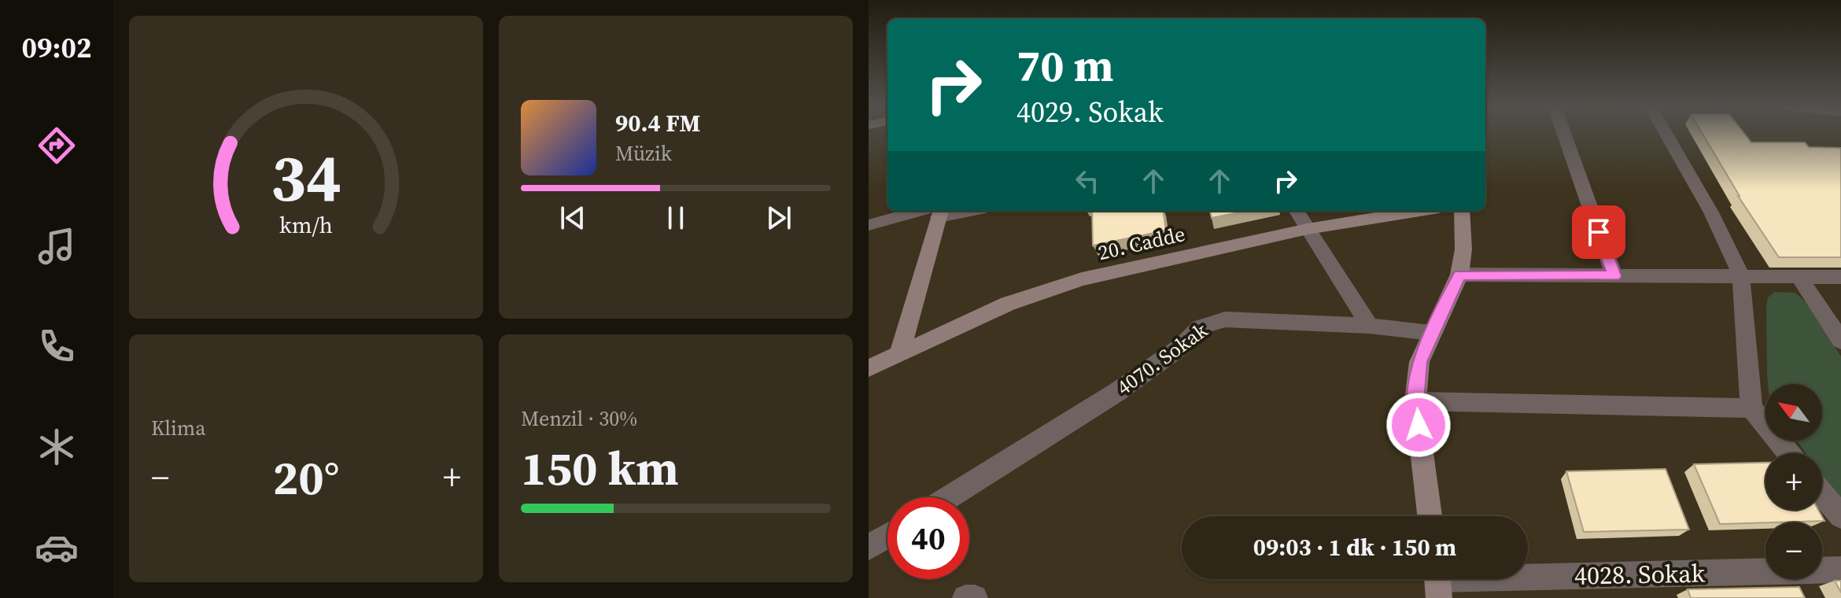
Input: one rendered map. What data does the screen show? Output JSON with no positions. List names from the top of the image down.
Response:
{
  "streets": {
    "street": ["20. Cadde", "4070. Sokak", "4028. Sokak"]
  },
  "north": "top left",
  "page": {
    "tabs": "09:02",
    "turn": ["70 m", "4029. Sokak"],
    "song": ["90.4 FM", "Müzik"],
    "tile": [
      "Klima",
      ["Menzil · 30%", "150 km"]
    ],
    "map_buttons": ["+", "−"],
    "heat": ["−", "20°", "+"],
    "limit": "40",
    "trip": "09:03 · 1 dk · 150 m",
    "gauge": ["34", "km/h"]
  }
}
